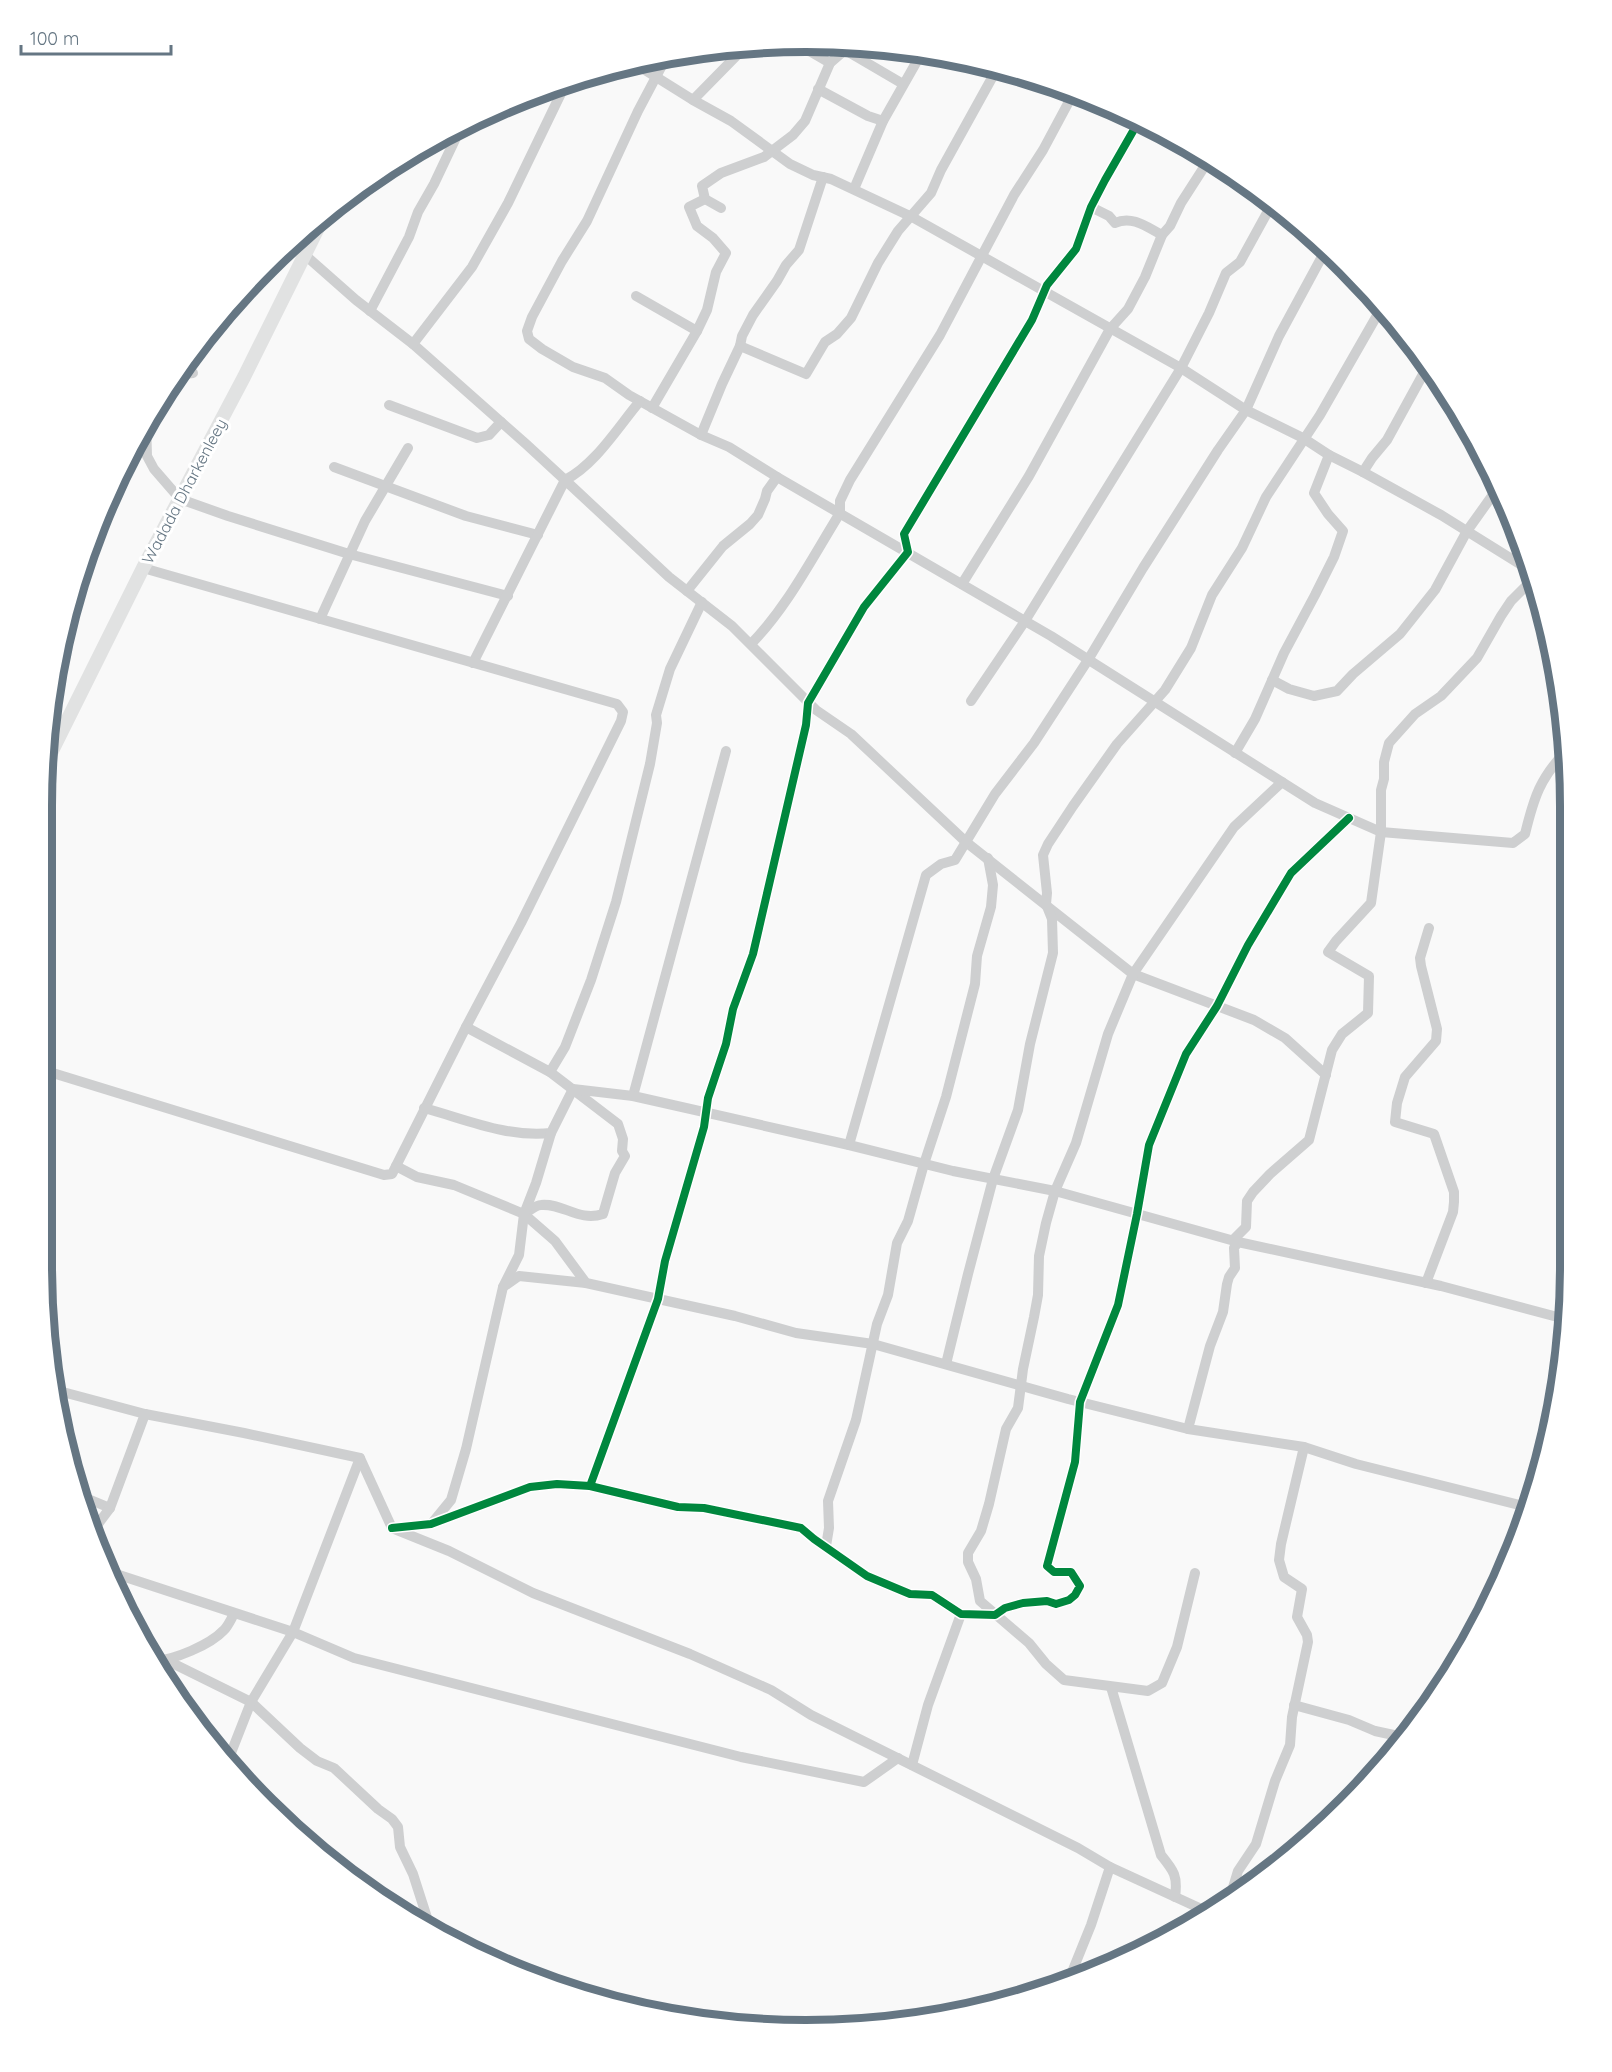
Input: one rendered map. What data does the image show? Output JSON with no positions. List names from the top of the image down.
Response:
{
  "streets": {
    "main road": ["Wadada Dharkenleey"]
  },
  "scale_bar": "100 m"
}
